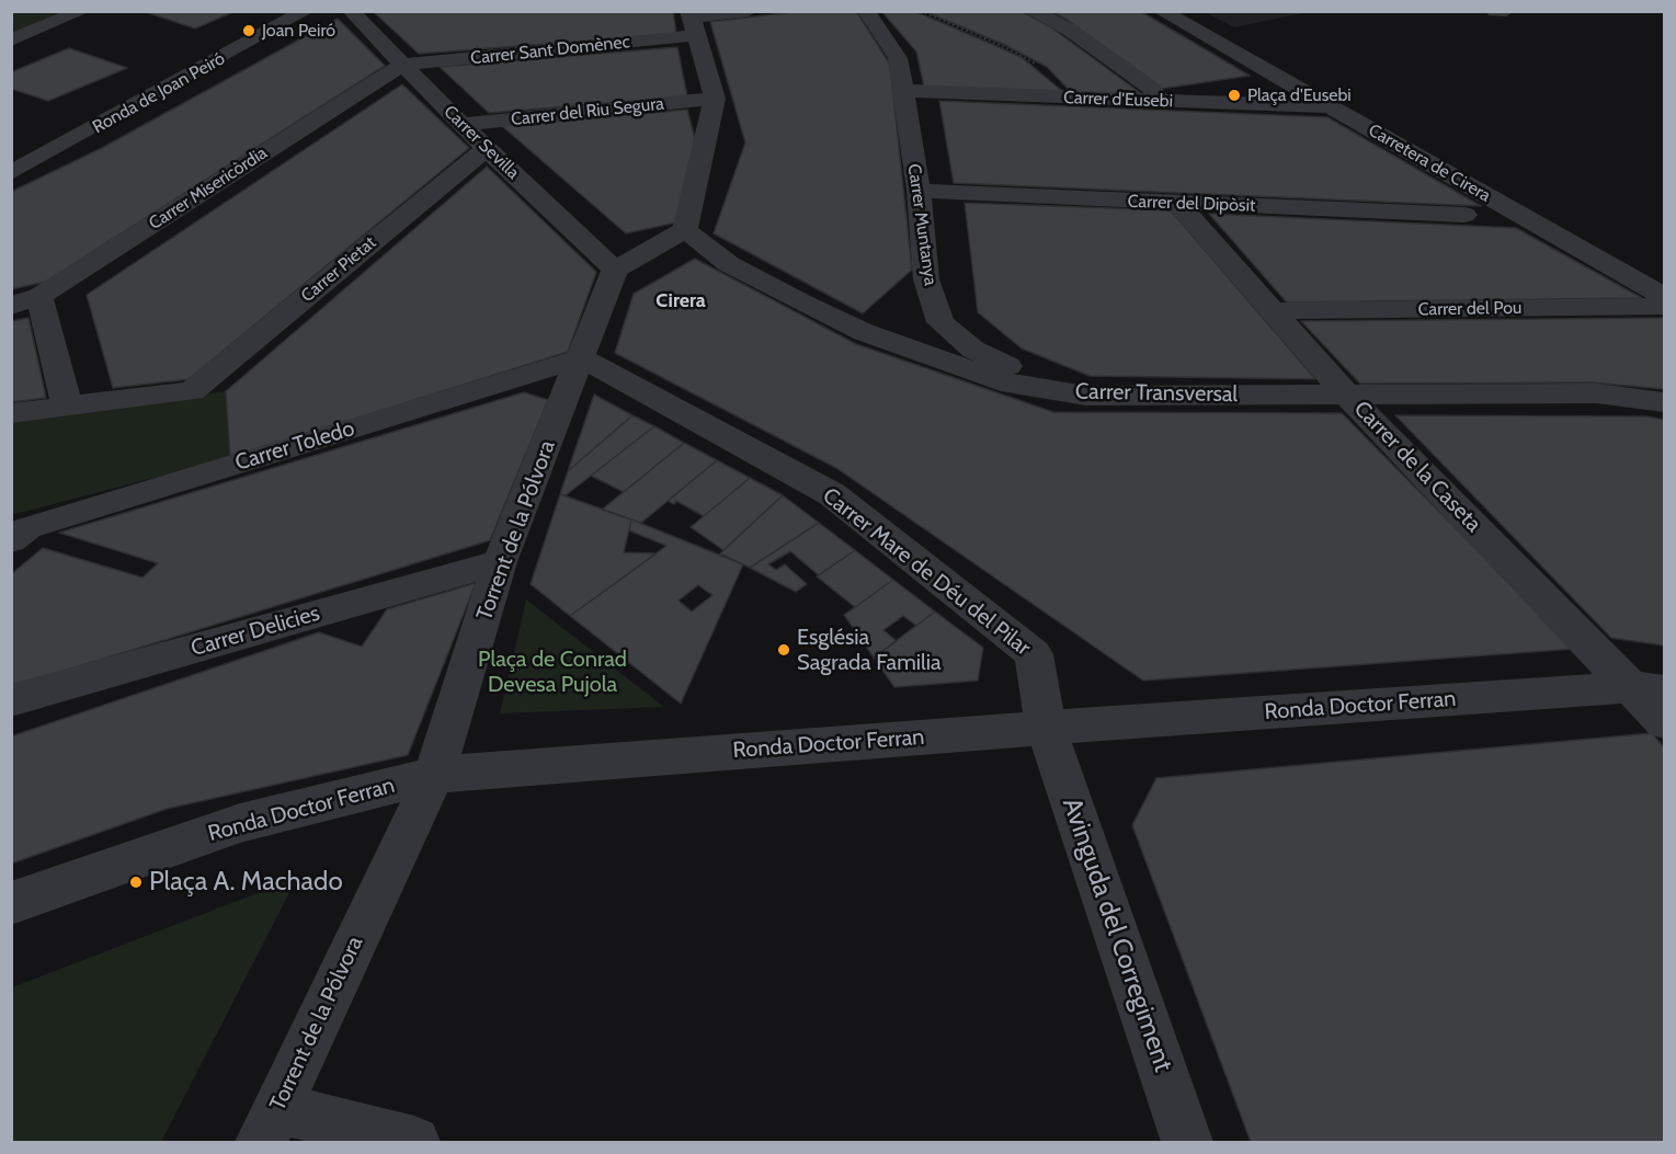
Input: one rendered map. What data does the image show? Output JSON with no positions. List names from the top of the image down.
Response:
{
  "streets": {
    "street": [
      "Carrer Sant Domènec",
      "Ronda de Joan Peiró",
      "Carrer d'Eusebi",
      "Carrer del Riu Segura",
      "Carrer Sevilla",
      "Carretera de Cirera",
      "Carrer Misericòrdia",
      "Carrer del Dipòsit",
      "Carrer Muntanya",
      "Carrer Pietat",
      "Carrer del Pou",
      "Carrer Transversal",
      "Carrer Toledo",
      "Carrer de la Caseta",
      "Torrent de la Pólvora",
      "Carrer Mare de Déu del Pilar",
      "Carrer Delicies",
      "Ronda Doctor Ferran",
      "Avinguda del Corregiment"
    ]
  },
  "crossings": [
    ["Carrer Sant Domènec", "Carrer Sevilla"],
    ["Carrer Sant Domènec", "Carrer Misericòrdia"],
    ["Carrer d'Eusebi", "Carretera de Cirera"],
    ["Carrer d'Eusebi", "Carrer Muntanya"],
    ["Carrer del Riu Segura", "Carrer Sevilla"],
    ["Carrer Sevilla", "Carrer Misericòrdia"],
    ["Carrer Sevilla", "Carrer Pietat"],
    ["Carrer Sevilla", "Torrent de la Pólvora"],
    ["Carrer del Dipòsit", "Carrer Muntanya"],
    ["Carrer del Dipòsit", "Carrer de la Caseta"],
    ["Carrer Muntanya", "Carrer Transversal"],
    ["Carrer del Pou", "Carrer de la Caseta"],
    ["Carrer Transversal", "Carrer de la Caseta"],
    ["Carrer Toledo", "Torrent de la Pólvora"],
    ["Carrer Toledo", "Carrer Mare de Déu del Pilar"],
    ["Carrer de la Caseta", "Ronda Doctor Ferran"],
    ["Torrent de la Pólvora", "Carrer Mare de Déu del Pilar"],
    ["Torrent de la Pólvora", "Carrer Delicies"],
    ["Torrent de la Pólvora", "Ronda Doctor Ferran"],
    ["Carrer Mare de Déu del Pilar", "Ronda Doctor Ferran"],
    ["Carrer Mare de Déu del Pilar", "Avinguda del Corregiment"],
    ["Ronda Doctor Ferran", "Avinguda del Corregiment"]
  ],
  "districts": ["Cirera"],
  "parks": ["Plaça de Conrad Devesa Pujola"],
  "places": [
    "Joan Peiró",
    "Plaça d'Eusebi",
    "Església Sagrada Familia",
    "Plaça A. Machado"
  ]
}
